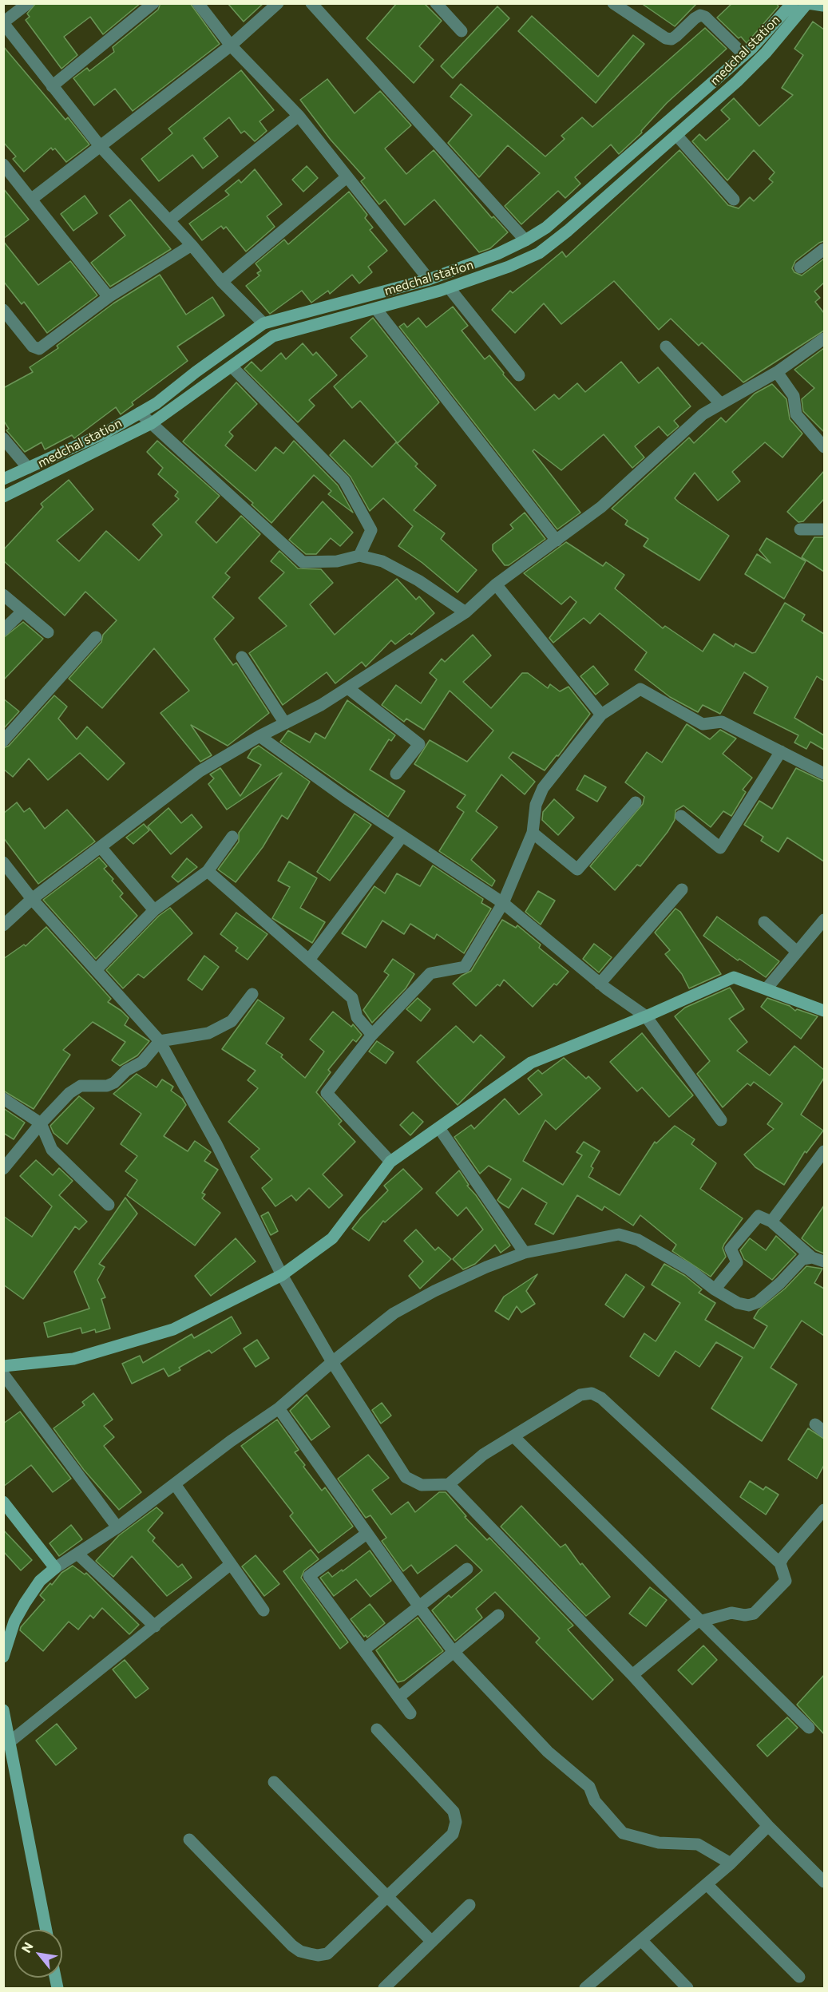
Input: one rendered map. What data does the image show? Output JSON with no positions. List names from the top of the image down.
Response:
{
  "streets": {
    "street": ["medchal station"]
  },
  "north": "top left"
}
